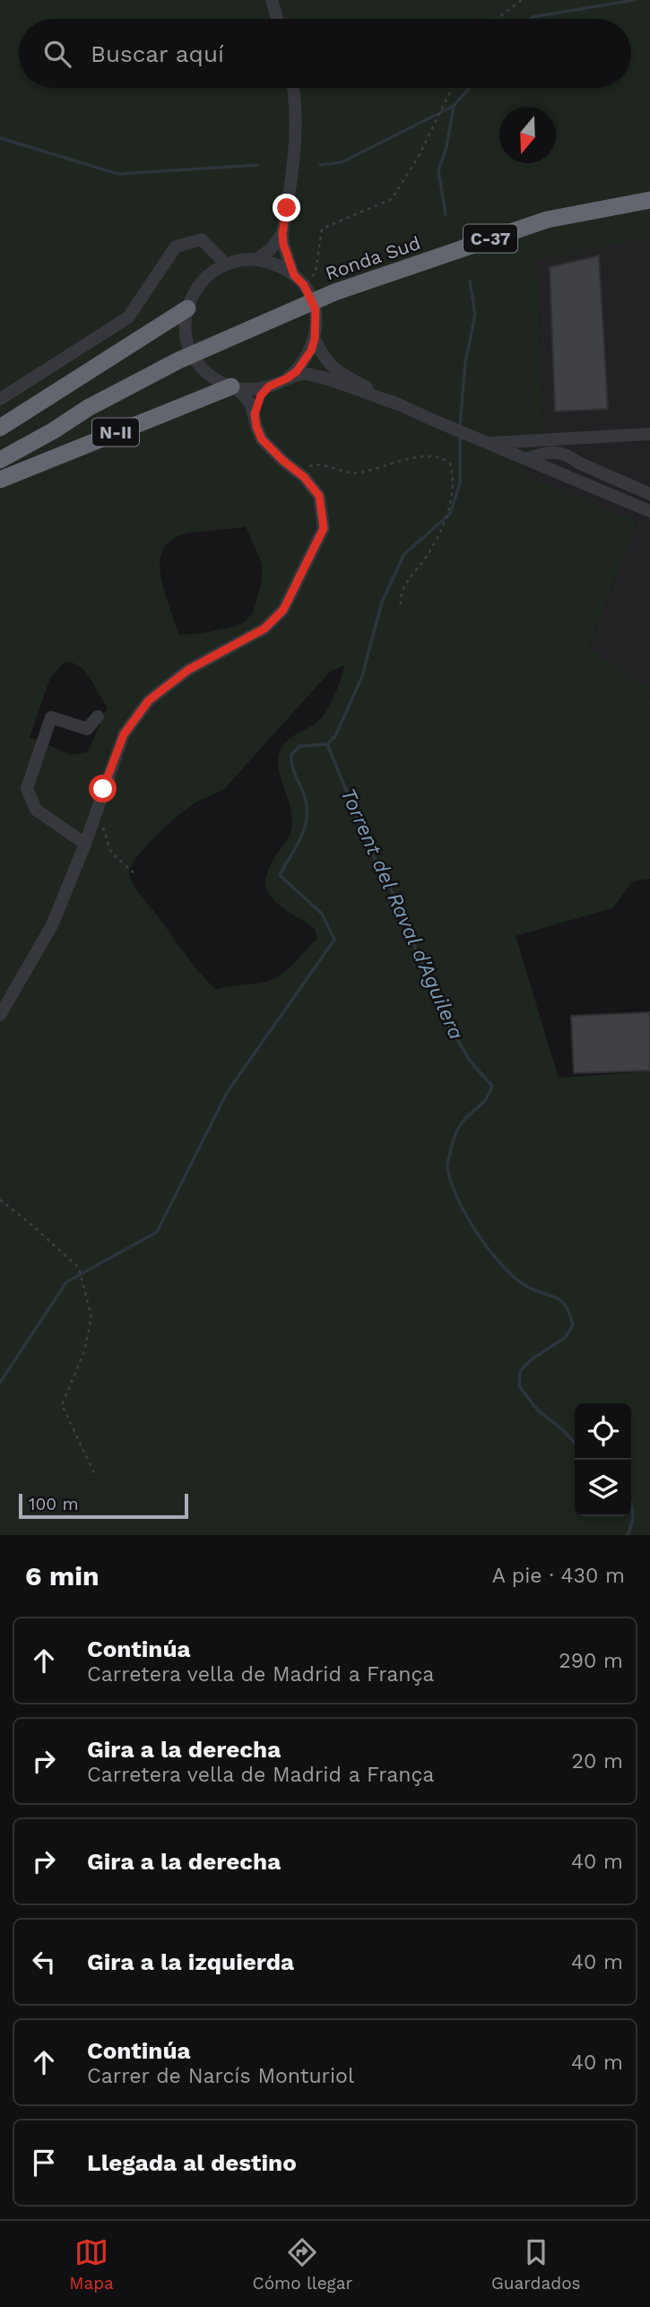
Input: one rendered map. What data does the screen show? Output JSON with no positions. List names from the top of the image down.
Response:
{
  "streets": {
    "highway": ["C-37", "Ronda Sud", "N-II"]
  },
  "water": ["Torrent del Raval d'Aguilera"],
  "scale_bar": "100 m",
  "north": "bottom",
  "page": {
    "search": "Buscar aquí",
    "scale": "100 m",
    "heading": ["6 min", "A pie · 430 m"],
    "list": [
      ["Continúa", "Carretera vella de Madrid a França", "290 m"],
      ["Gira a la derecha", "Carretera vella de Madrid a França", "20 m"],
      ["Gira a la derecha", "40 m"],
      ["Gira a la izquierda", "40 m"],
      ["Continúa", "Carrer de Narcís Monturiol", "40 m"],
      "Llegada al destino"
    ],
    "nav": ["Mapa", "Cómo llegar", "Guardados"]
  }
}
